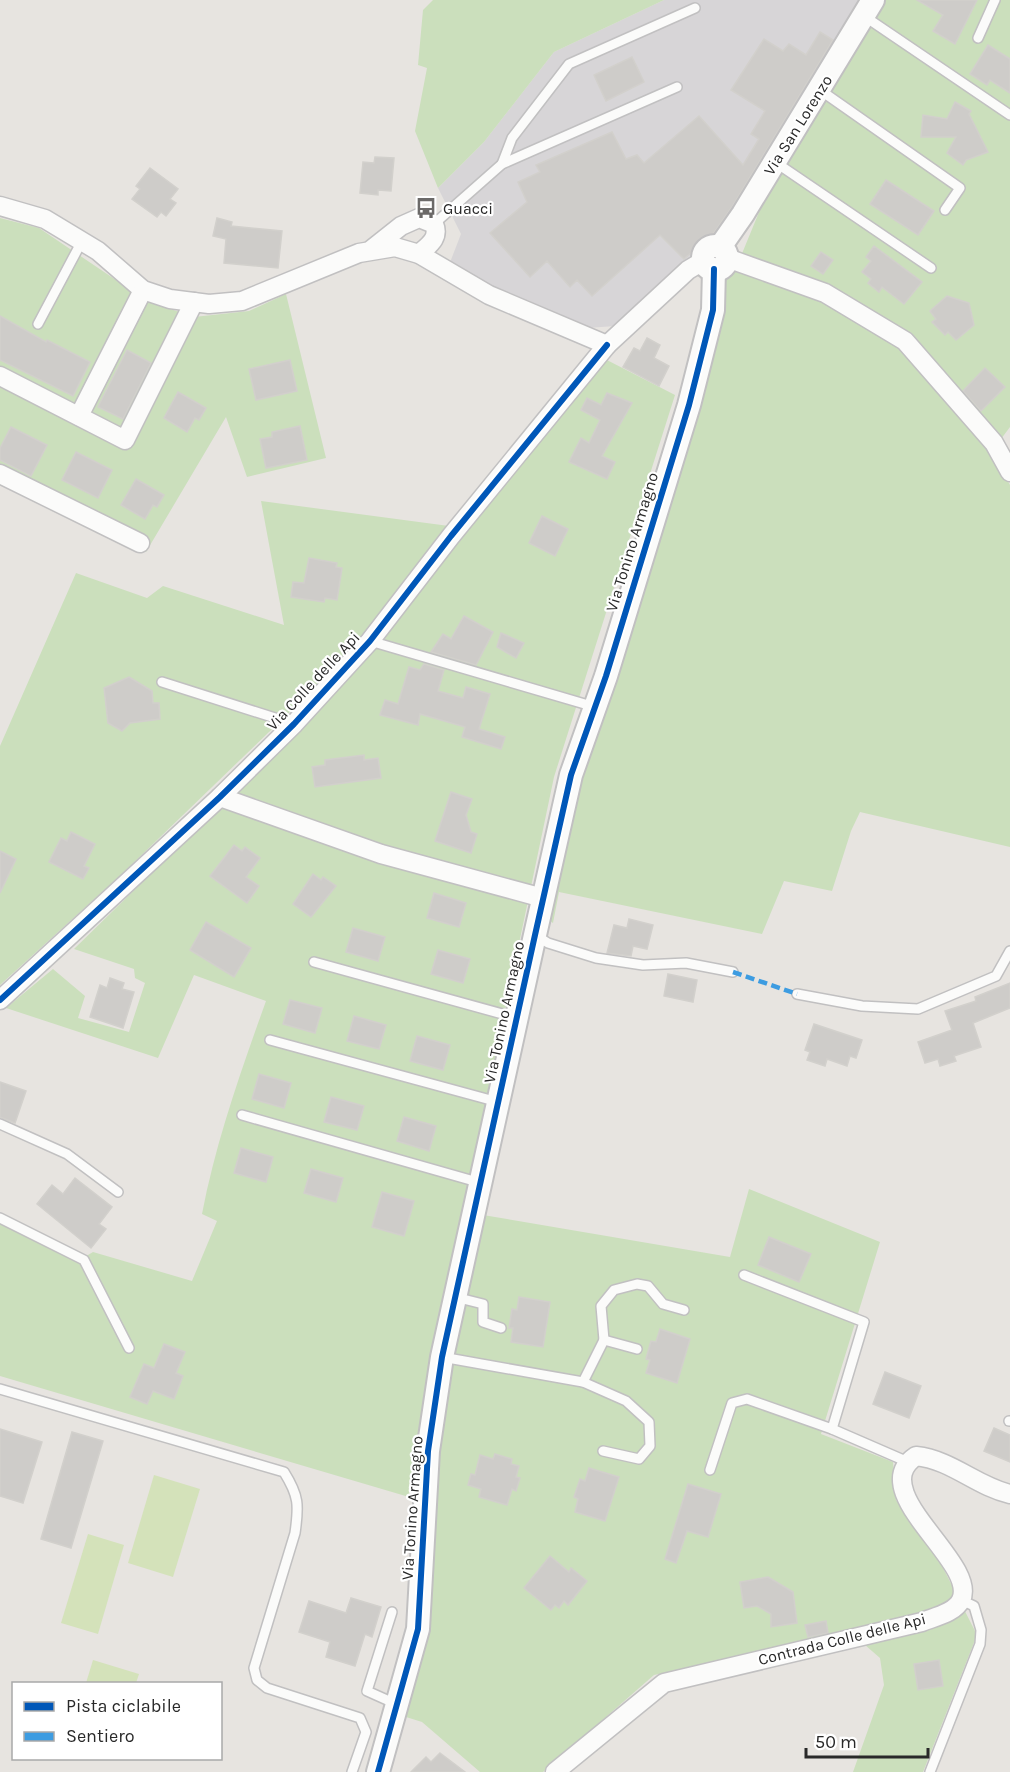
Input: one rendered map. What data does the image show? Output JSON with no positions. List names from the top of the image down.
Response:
{
  "streets": {
    "street": [
      "Via San Lorenzo",
      "Via Tonino Armagno",
      "Via Colle delle Api",
      "Contrada Colle delle Api"
    ]
  },
  "crossings": [
    ["Via San Lorenzo", "Via Tonino Armagno"],
    ["Via San Lorenzo", "Via Colle delle Api"],
    ["Via Tonino Armagno", "Via Colle delle Api"]
  ],
  "places": {
    "bus stop": ["Guacci"]
  },
  "legend": ["Pista ciclabile", "Sentiero"],
  "scale_bar": "50 m"
}
